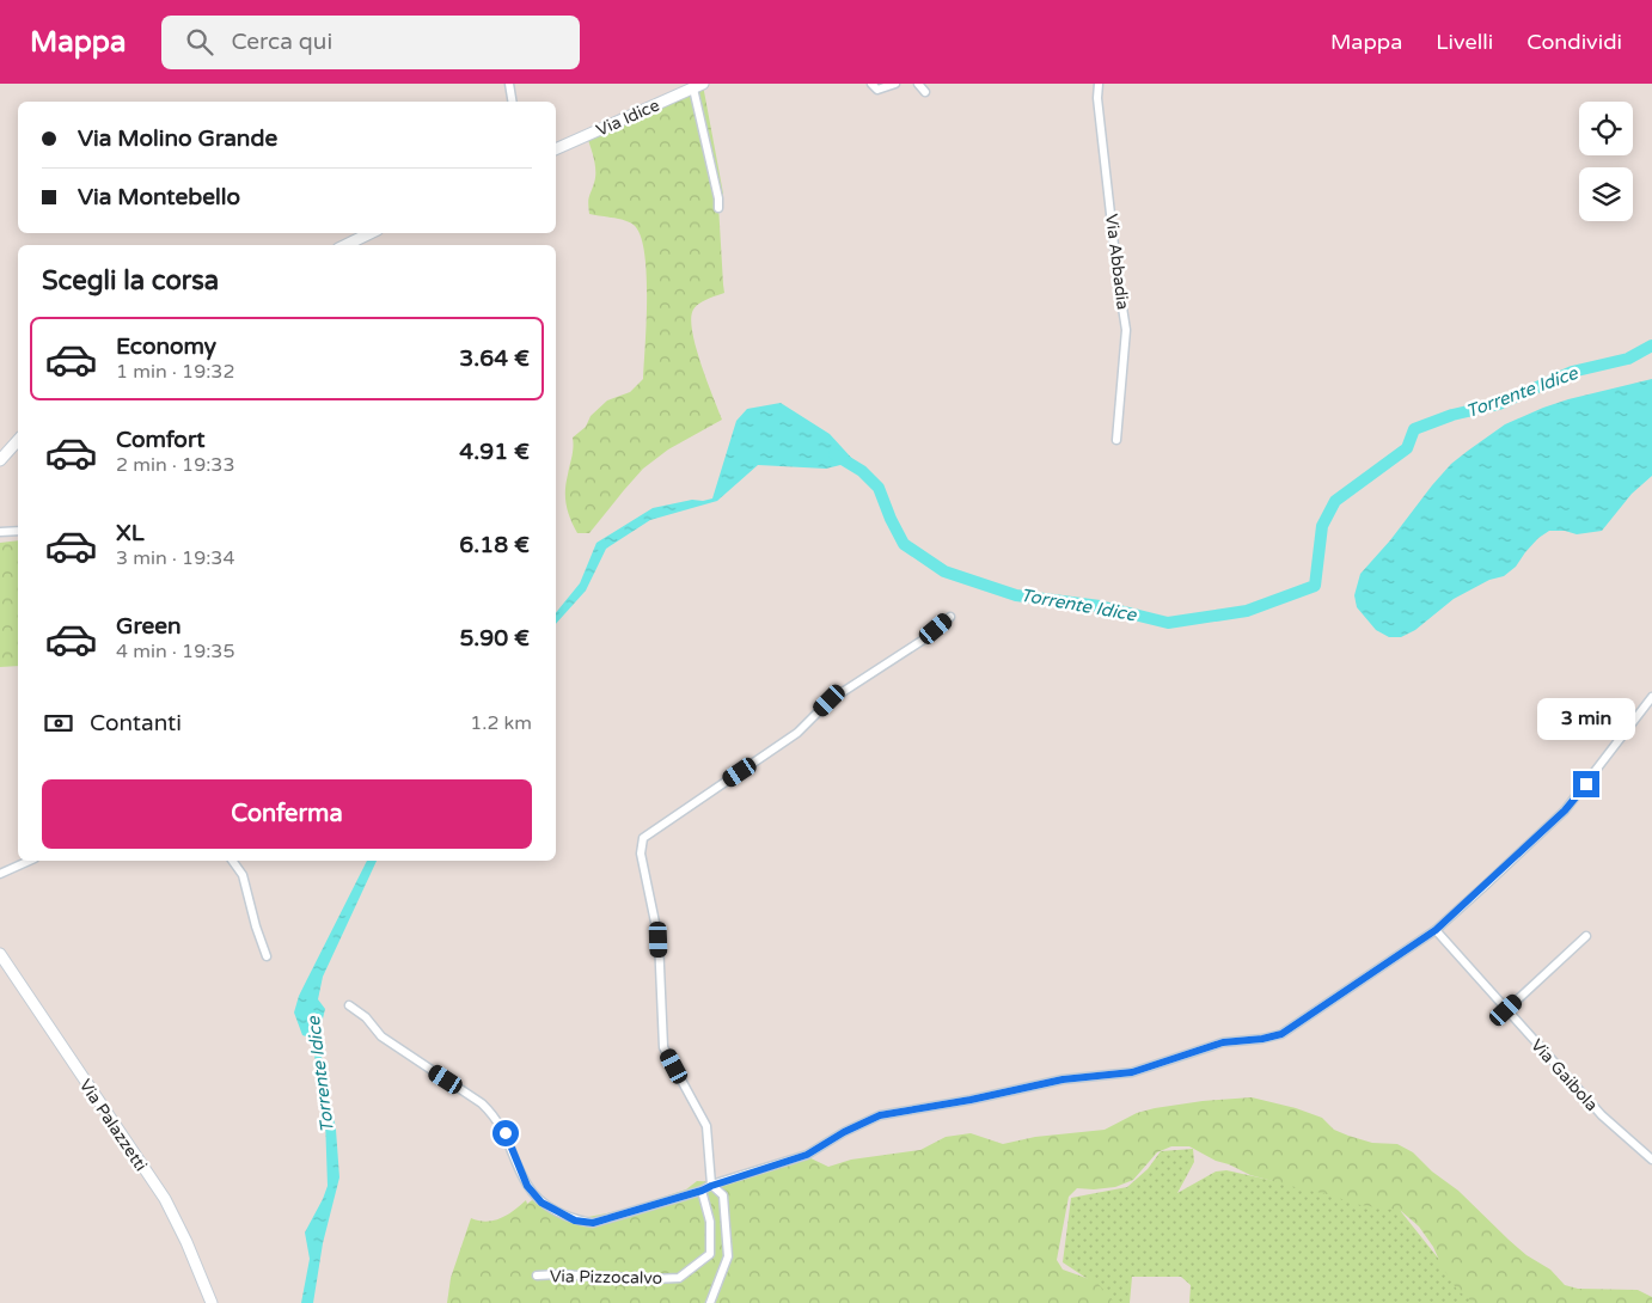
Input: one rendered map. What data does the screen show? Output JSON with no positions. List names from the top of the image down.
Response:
{
  "streets": {
    "main road": ["Via Idice", "Via Palazzetti"],
    "street": ["Via Abbadia", "Via Gaibola", "Via Pizzocalvo"]
  },
  "water": ["Torrente Idice"],
  "page": {
    "header": "Mappa",
    "search": "Cerca qui",
    "nav": ["Mappa", "Livelli", "Condividi"],
    "banner": ["Via Molino Grande", "Via Montebello"],
    "heading": "Scegli la corsa",
    "list": [
      {
        "name": "Economy",
        "note": "1 min · 19:32",
        "value": "3.64 €"
      },
      {
        "name": "Comfort",
        "note": "2 min · 19:33",
        "value": "4.91 €"
      },
      {
        "name": "XL",
        "note": "3 min · 19:34",
        "value": "6.18 €"
      },
      {
        "name": "Green",
        "note": "4 min · 19:35",
        "value": "5.90 €"
      }
    ],
    "pay": ["Contanti", "1.2 km"],
    "bubble": "3 min",
    "buttons": "Conferma"
  }
}
